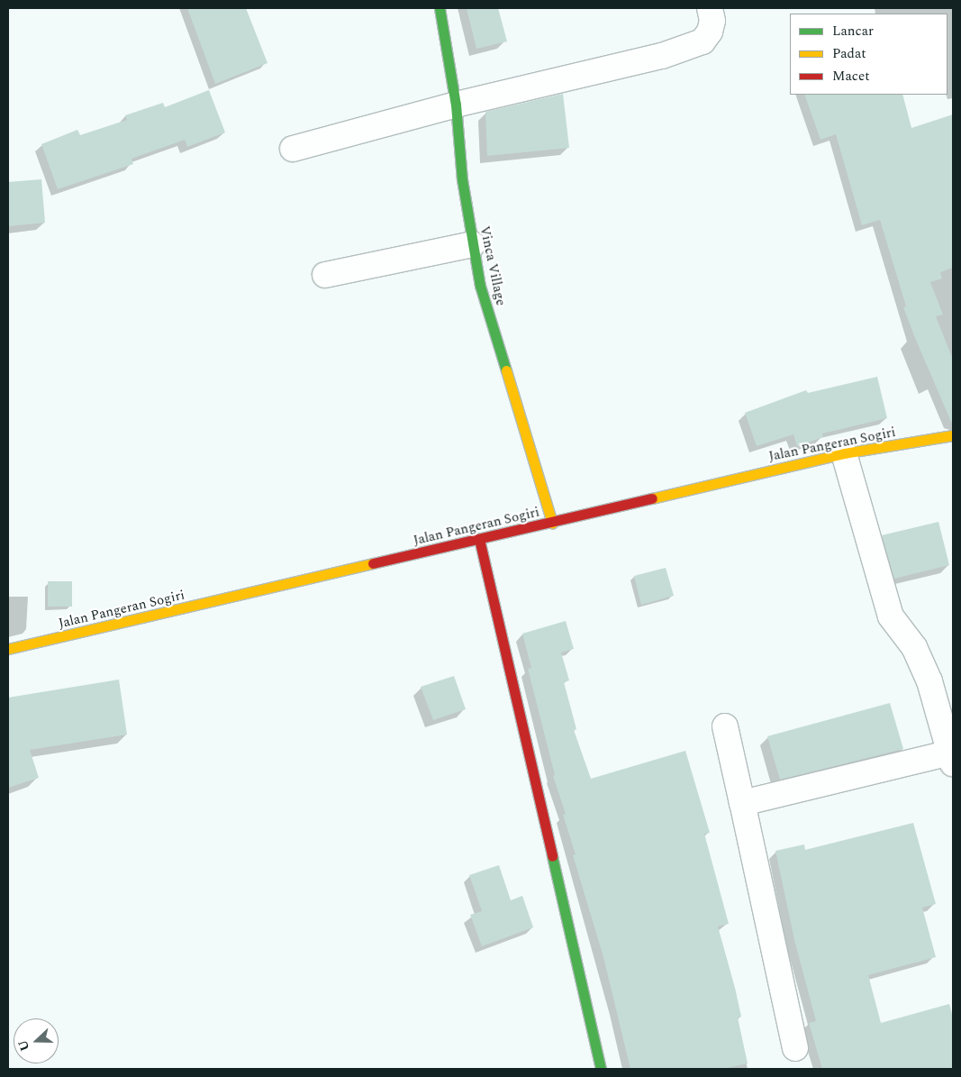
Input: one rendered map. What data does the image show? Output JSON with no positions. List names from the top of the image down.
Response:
{
  "streets": {
    "street": ["Vinca Village", "Jalan Pangeran Sogiri"]
  },
  "crossings": [
    ["Vinca Village", "Jalan Pangeran Sogiri"]
  ],
  "legend": ["Lancar", "Padat", "Macet"],
  "north": "left"
}
